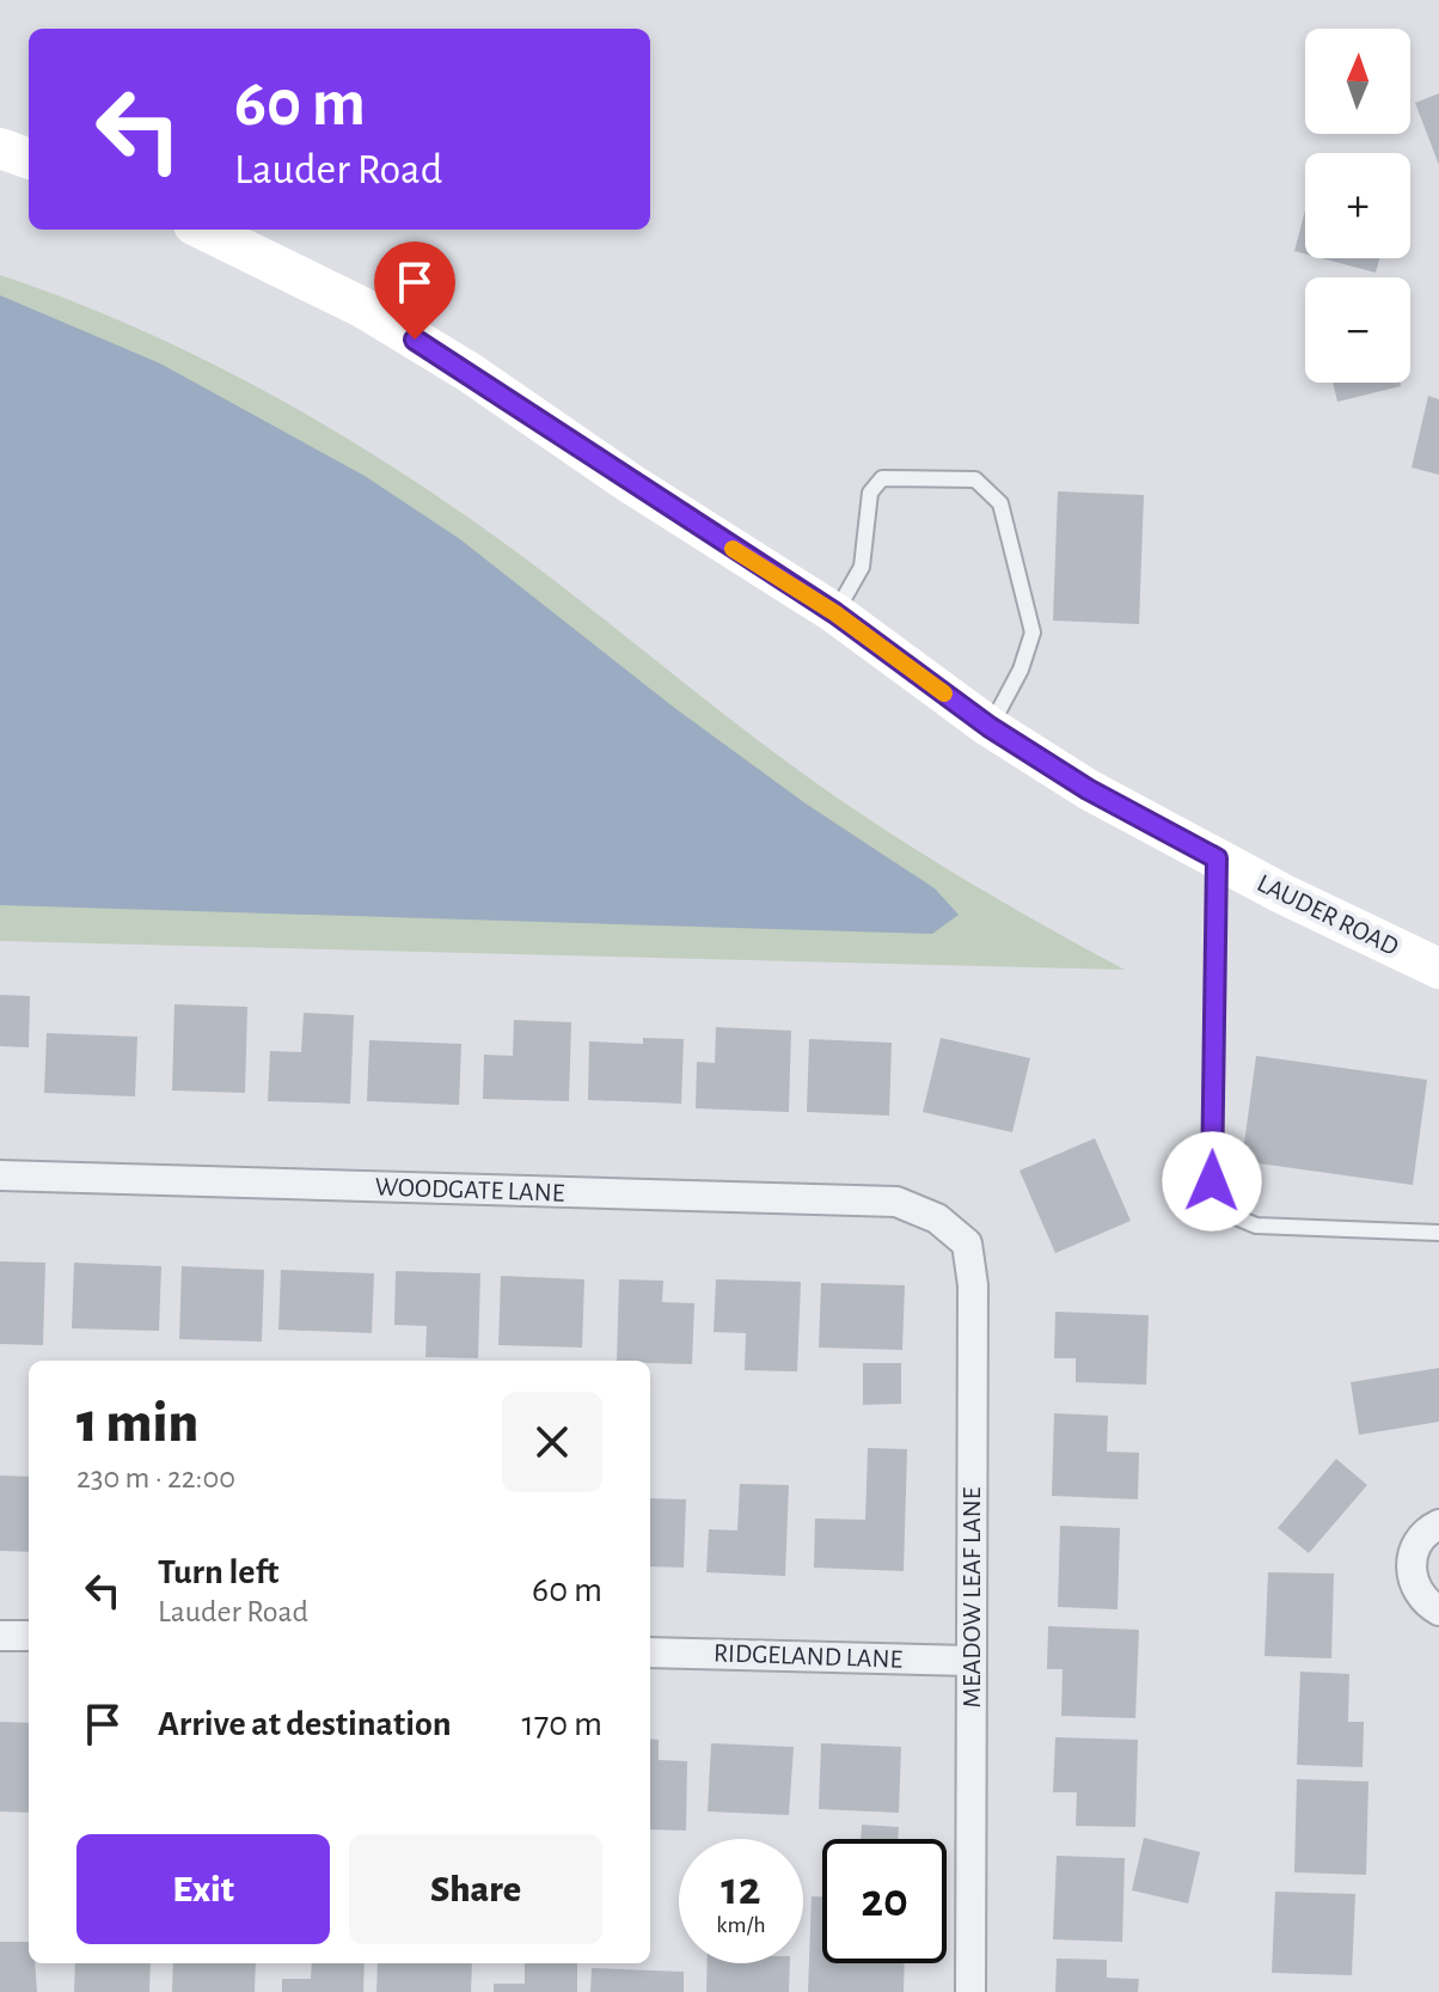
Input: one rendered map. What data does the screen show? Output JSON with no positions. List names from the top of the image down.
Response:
{
  "streets": {
    "main road": ["LAUDER ROAD"],
    "street": ["WOODGATE LANE", "MEADOW LEAF LANE", "RIDGELAND LANE"]
  },
  "crossings": [
    ["WOODGATE LANE", "MEADOW LEAF LANE"],
    ["MEADOW LEAF LANE", "RIDGELAND LANE"]
  ],
  "north": "top",
  "page": {
    "map_buttons": ["+", "−"],
    "turn": ["60 m", "Lauder Road"],
    "heading": ["1 min", "230 m · 22:00"],
    "list": [
      {
        "name": "Turn left",
        "note": "Lauder Road",
        "value": "60 m"
      },
      {
        "name": "Arrive at destination",
        "value": "170 m"
      }
    ],
    "buttons": ["Exit", "Share"],
    "speed": "12 km/h",
    "limit": "20"
  }
}
